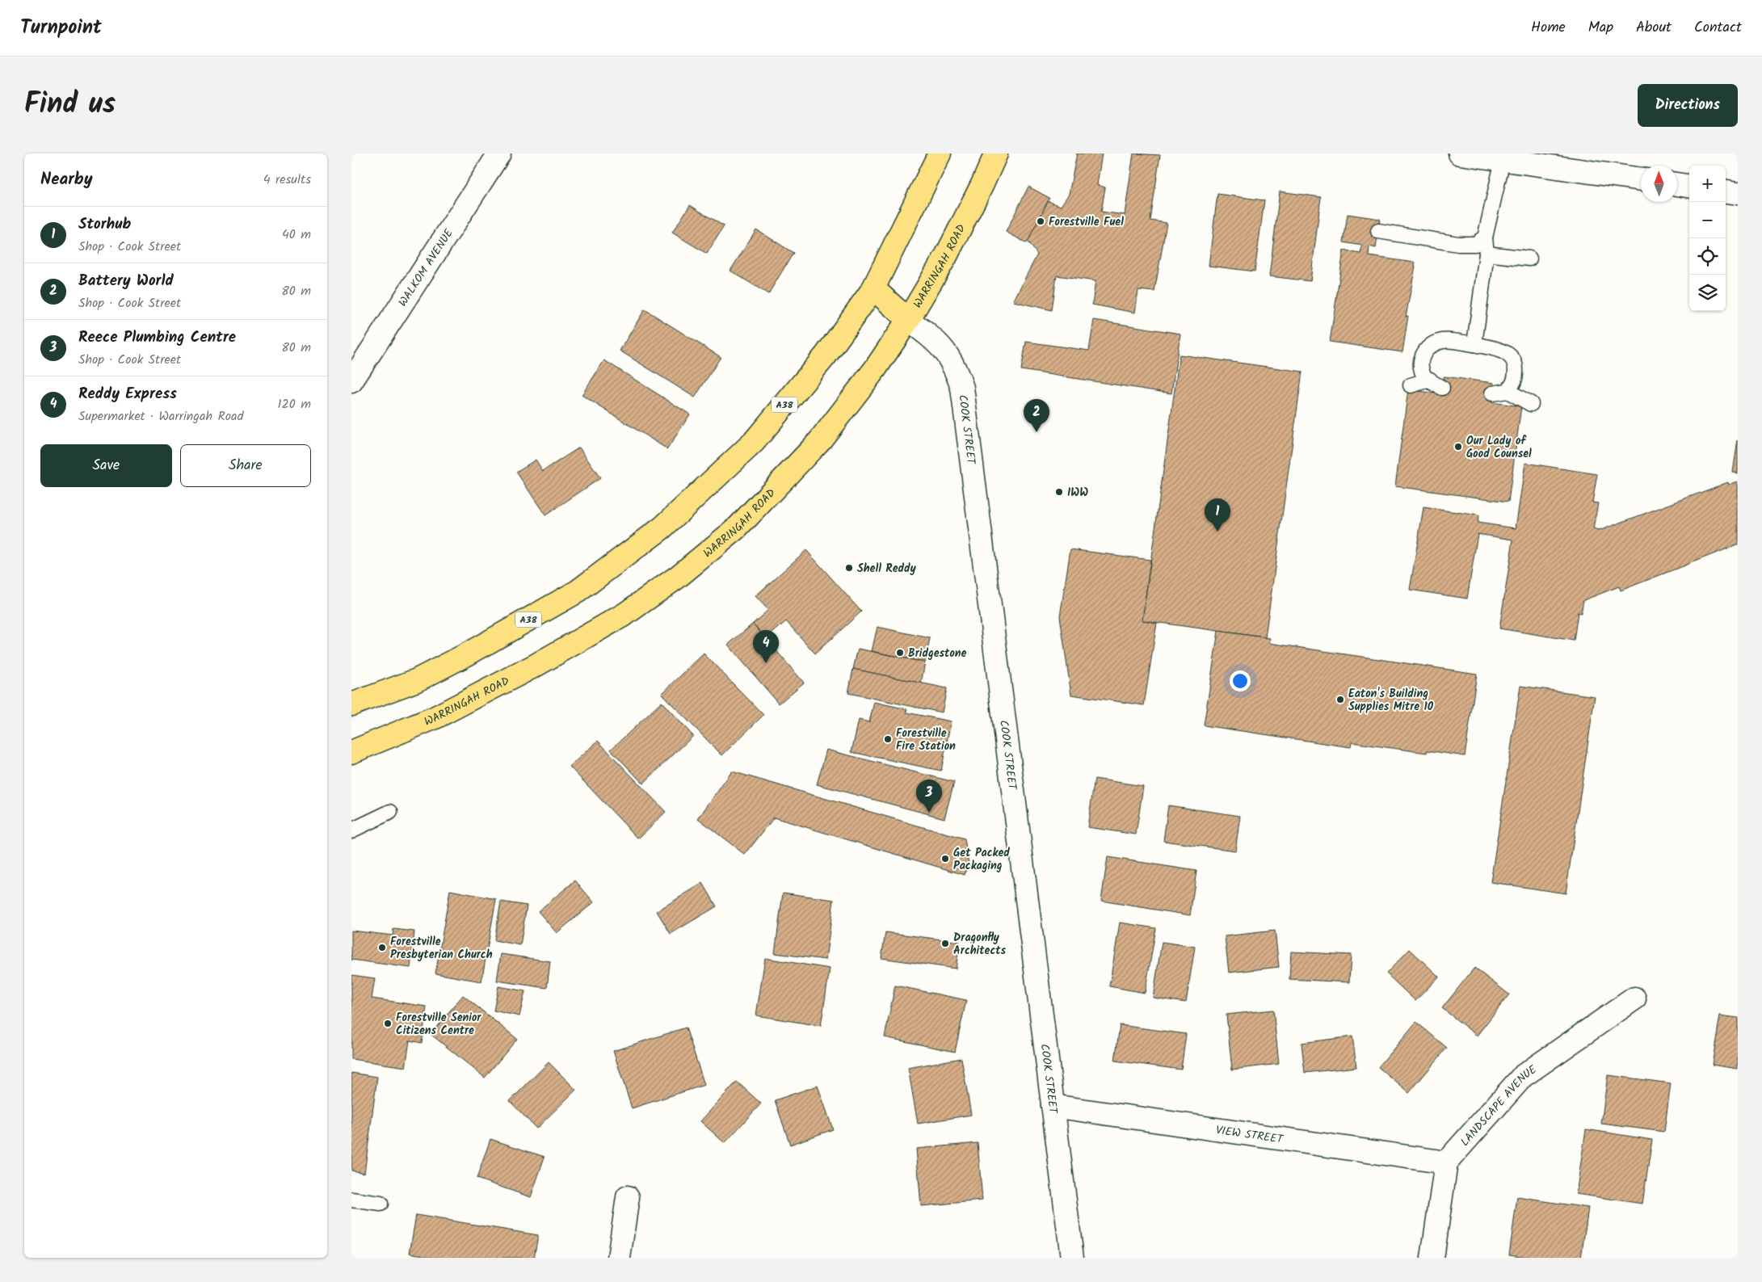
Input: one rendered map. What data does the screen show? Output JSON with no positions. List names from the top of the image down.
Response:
{
  "streets": {
    "highway": ["WARRINGAH ROAD", "A38", "COOK STREET"],
    "street": ["WALKOM AVENUE", "LANDSCAPE AVENUE", "VIEW STREET"]
  },
  "crossings": [
    ["WARRINGAH ROAD", "COOK STREET"],
    ["A38", "COOK STREET"],
    ["COOK STREET", "VIEW STREET"],
    ["LANDSCAPE AVENUE", "VIEW STREET"]
  ],
  "places": [
    "Forestville Fuel",
    "Our Lady of Good Counsel",
    "IWW",
    "Shell Reddy",
    "Bridgestone",
    "Eaton's Building Supplies Mitre 10",
    "Forestville Fire Station",
    "Get Packed Packaging",
    "Dragonfly Architects",
    "Forestville Presbyterian Church",
    "Forestville Senior Citizens Centre"
  ],
  "north": "top",
  "page": {
    "header": "Turnpoint",
    "nav": [
      "Home",
      "Map",
      "About",
      "Contact"
    ],
    "title": "Find us",
    "buttons": [
      "Directions",
      ["Save", "Share"]
    ],
    "heading": ["Nearby", "4 results"],
    "map_buttons": ["+", "−"],
    "list": [
      {
        "mark": "1",
        "name": "Storhub",
        "note": "Shop · Cook Street",
        "value": "40 m"
      },
      {
        "mark": "2",
        "name": "Battery World",
        "note": "Shop · Cook Street",
        "value": "80 m"
      },
      {
        "mark": "3",
        "name": "Reece Plumbing Centre",
        "note": "Shop · Cook Street",
        "value": "80 m"
      },
      {
        "mark": "4",
        "name": "Reddy Express",
        "note": "Supermarket · Warringah Road",
        "value": "120 m"
      }
    ],
    "pins": [
      "2",
      "1",
      "4",
      "3"
    ]
  }
}
